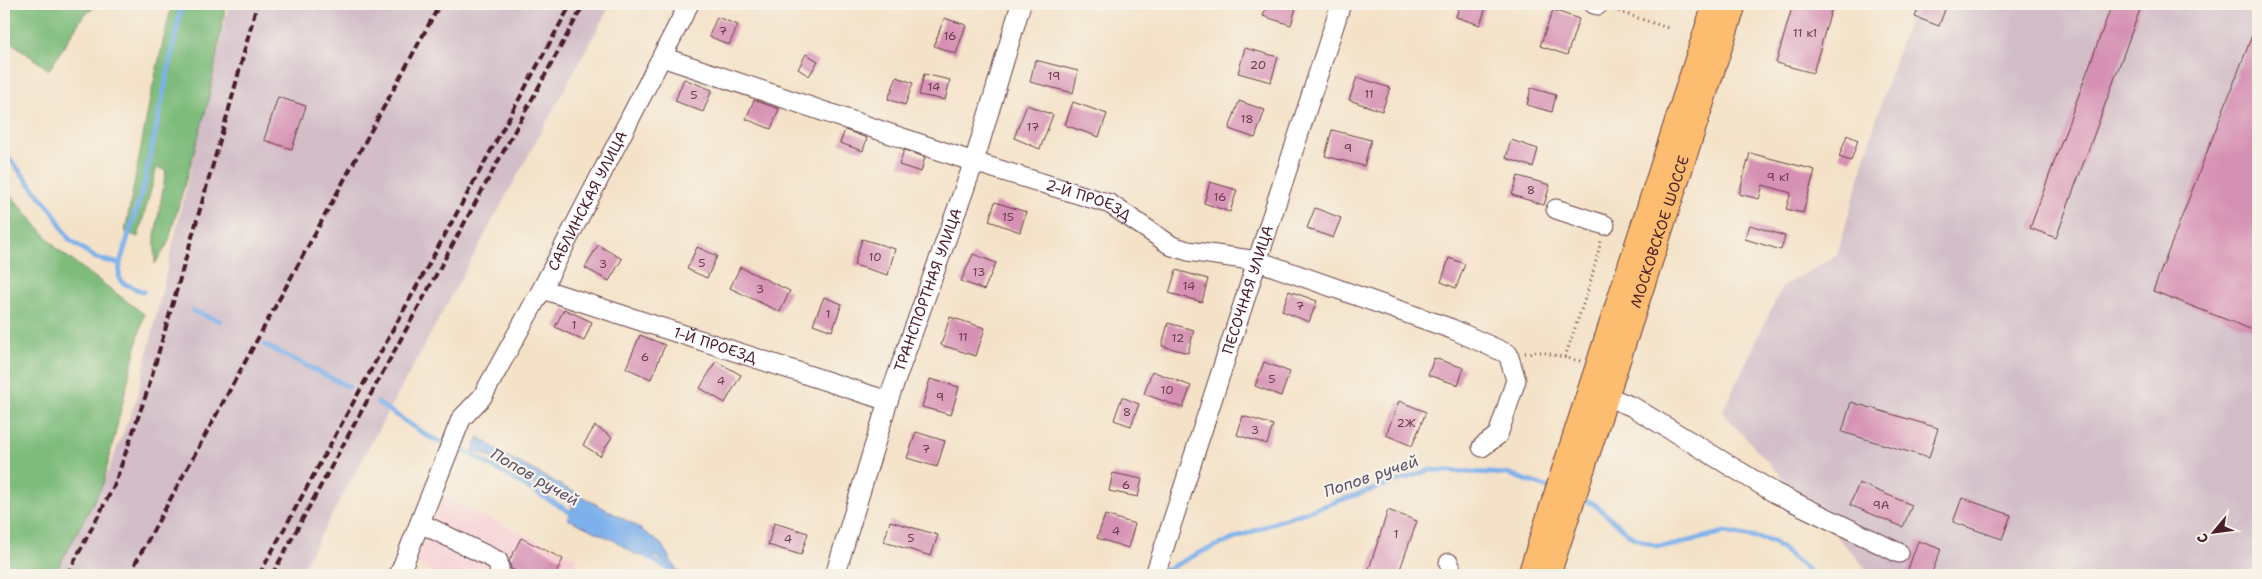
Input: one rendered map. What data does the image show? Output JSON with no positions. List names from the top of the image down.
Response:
{
  "streets": {
    "main road": ["МОСКОВСКОЕ ШОССЕ"],
    "street": [
      "САБЛИНСКАЯ УЛИЦА",
      "2-Й ПРОЕЗД",
      "ТРАНСПОРТНАЯ УЛИЦА",
      "ПЕСОЧНАЯ УЛИЦА",
      "1-Й ПРОЕЗД"
    ]
  },
  "crossings": [
    ["САБЛИНСКАЯ УЛИЦА", "2-Й ПРОЕЗД"],
    ["САБЛИНСКАЯ УЛИЦА", "1-Й ПРОЕЗД"],
    ["2-Й ПРОЕЗД", "ТРАНСПОРТНАЯ УЛИЦА"],
    ["2-Й ПРОЕЗД", "ПЕСОЧНАЯ УЛИЦА"],
    ["ТРАНСПОРТНАЯ УЛИЦА", "1-Й ПРОЕЗД"]
  ],
  "water": ["Попов ручей"],
  "house_numbers": [
    "7",
    "11 к1",
    "16",
    "20",
    "19",
    "14",
    "11",
    "5",
    "18",
    "17",
    "9",
    "9 к1",
    "8",
    "16",
    "15",
    "10",
    "5",
    "3",
    "13",
    "14",
    "3",
    "7",
    "1",
    "1",
    "11",
    "12",
    "6",
    "5",
    "4",
    "10",
    "9",
    "8",
    "2Ж",
    "3",
    "7",
    "6",
    "9А",
    "4",
    "1",
    "5",
    "4"
  ],
  "north": "bottom left"
}
